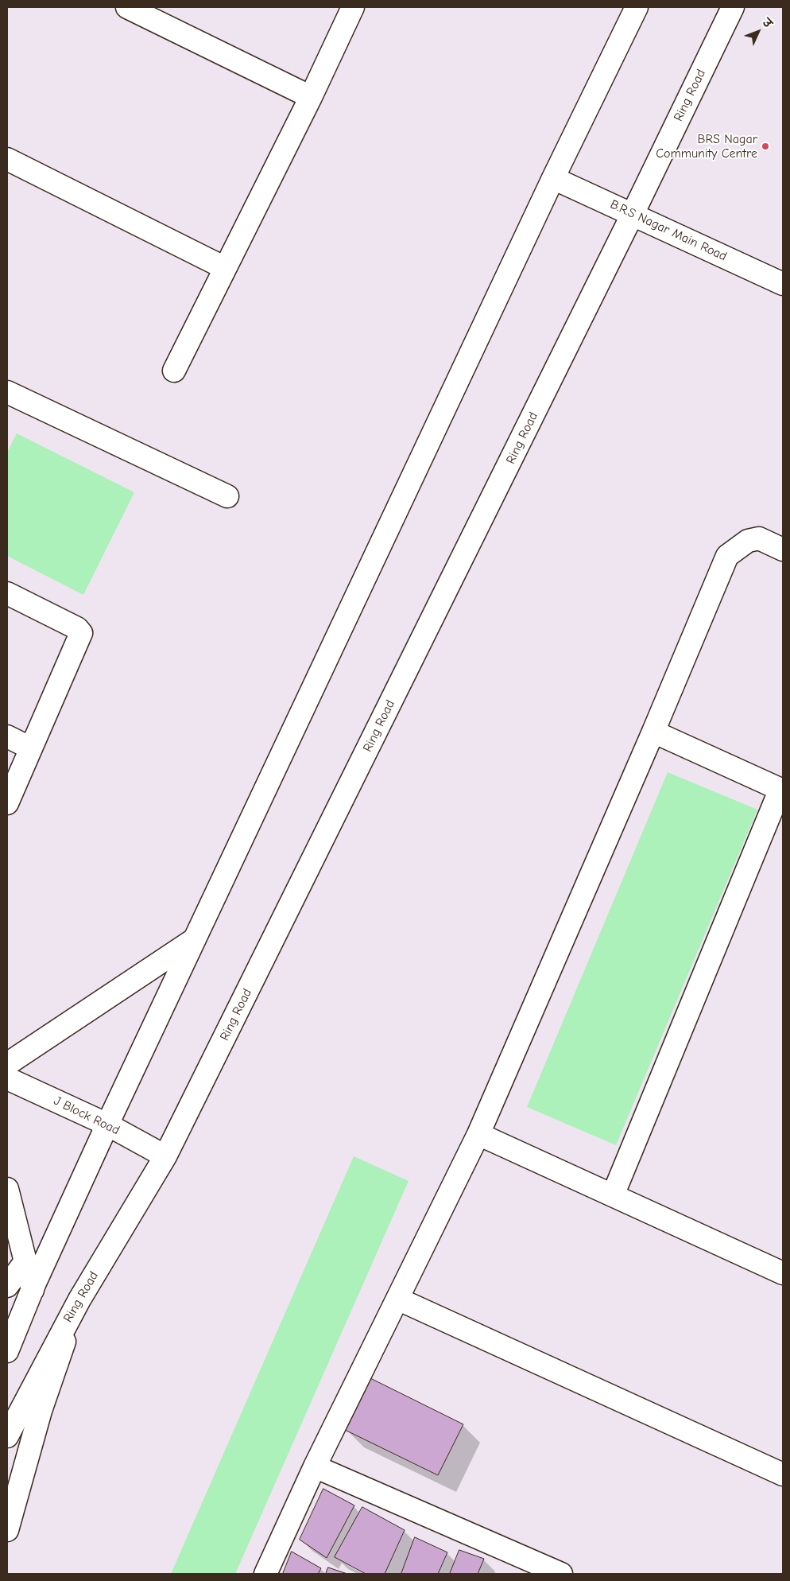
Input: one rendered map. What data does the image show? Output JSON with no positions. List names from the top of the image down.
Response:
{
  "streets": {
    "street": ["Ring Road", "B.R.S Nagar Main Road", "J Block Road"]
  },
  "crossings": [
    ["Ring Road", "B.R.S Nagar Main Road"],
    ["Ring Road", "J Block Road"]
  ],
  "places": ["BRS Nagar Community Centre"],
  "north": "top right"
}
